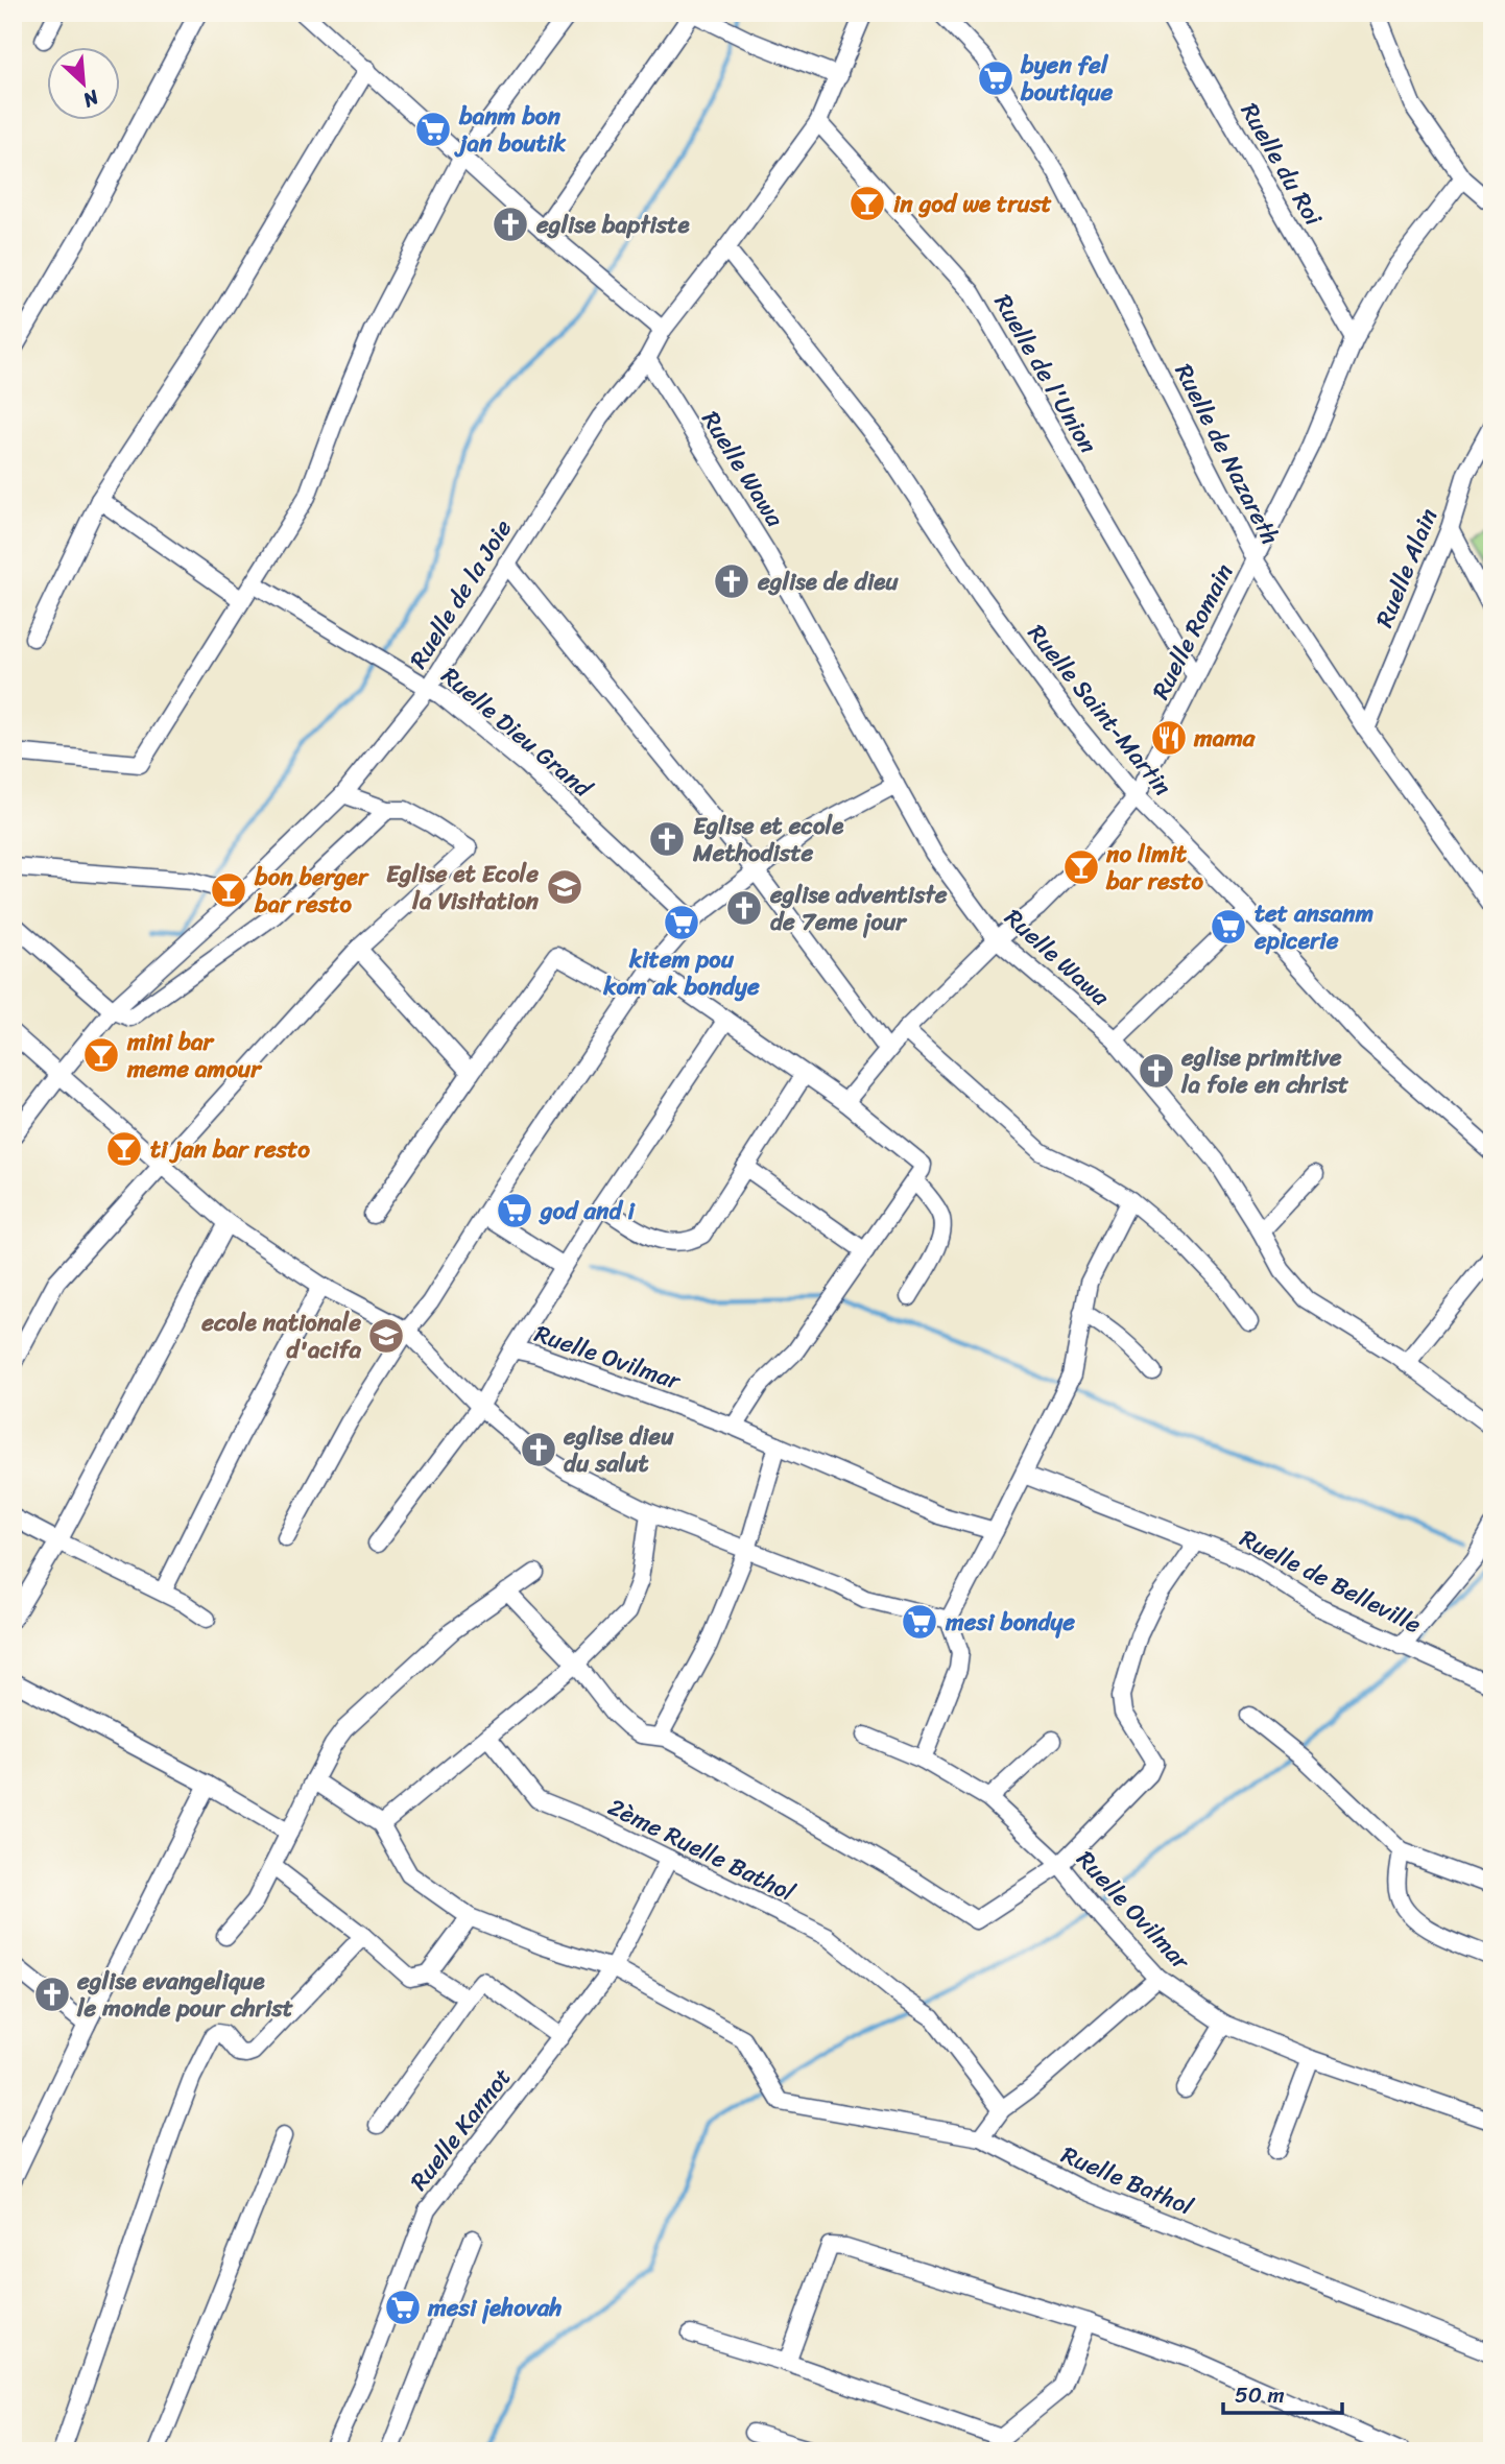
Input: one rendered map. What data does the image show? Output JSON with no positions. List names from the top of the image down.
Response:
{
  "streets": {
    "street": [
      "Ruelle du Roi",
      "Ruelle de l'Union",
      "Ruelle de Nazareth",
      "Ruelle Wawa",
      "Ruelle Alain",
      "Ruelle de la Joie",
      "Ruelle Romain",
      "Ruelle Saint-Martin",
      "Ruelle Dieu Grand",
      "Ruelle Ovilmar",
      "Ruelle de Belleville",
      "2ème Ruelle Bathol",
      "Ruelle Kannot",
      "Ruelle Bathol"
    ]
  },
  "crossings": [
    ["Ruelle du Roi", "Ruelle Romain"],
    ["Ruelle de l'Union", "Ruelle de la Joie"],
    ["Ruelle de l'Union", "Ruelle Romain"],
    ["Ruelle de Nazareth", "Ruelle Alain"],
    ["Ruelle de Nazareth", "Ruelle Romain"],
    ["Ruelle Wawa", "Ruelle de la Joie"],
    ["Ruelle Wawa", "Ruelle Romain"],
    ["Ruelle de la Joie", "Ruelle Saint-Martin"],
    ["Ruelle de la Joie", "Ruelle Dieu Grand"],
    ["Ruelle Romain", "Ruelle Saint-Martin"],
    ["2ème Ruelle Bathol", "Ruelle Kannot"],
    ["Ruelle Kannot", "Ruelle Bathol"]
  ],
  "places": {
    "supermarket": [
      "byen fel boutique",
      "banm bon jan boutik",
      "kitem pou kom ak bondye",
      "tet ansanm epicerie",
      "god and i",
      "mesi bondye",
      "mesi jehovah"
    ],
    "bar": [
      "in god we trust",
      "no limit bar resto",
      "bon berger bar resto",
      "mini bar meme amour",
      "ti jan bar resto"
    ],
    "church": [
      "eglise baptiste",
      "eglise de dieu",
      "Eglise et ecole Methodiste",
      "eglise adventiste de 7eme jour",
      "eglise primitive la foie en christ",
      "eglise dieu du salut",
      "eglise evangelique le monde pour christ"
    ],
    "restaurant": ["mama"],
    "school or university": ["Eglise et Ecole la Visitation", "ecole nationale d'acifa"]
  },
  "scale_bar": "50 m",
  "north": "bottom right"
}
